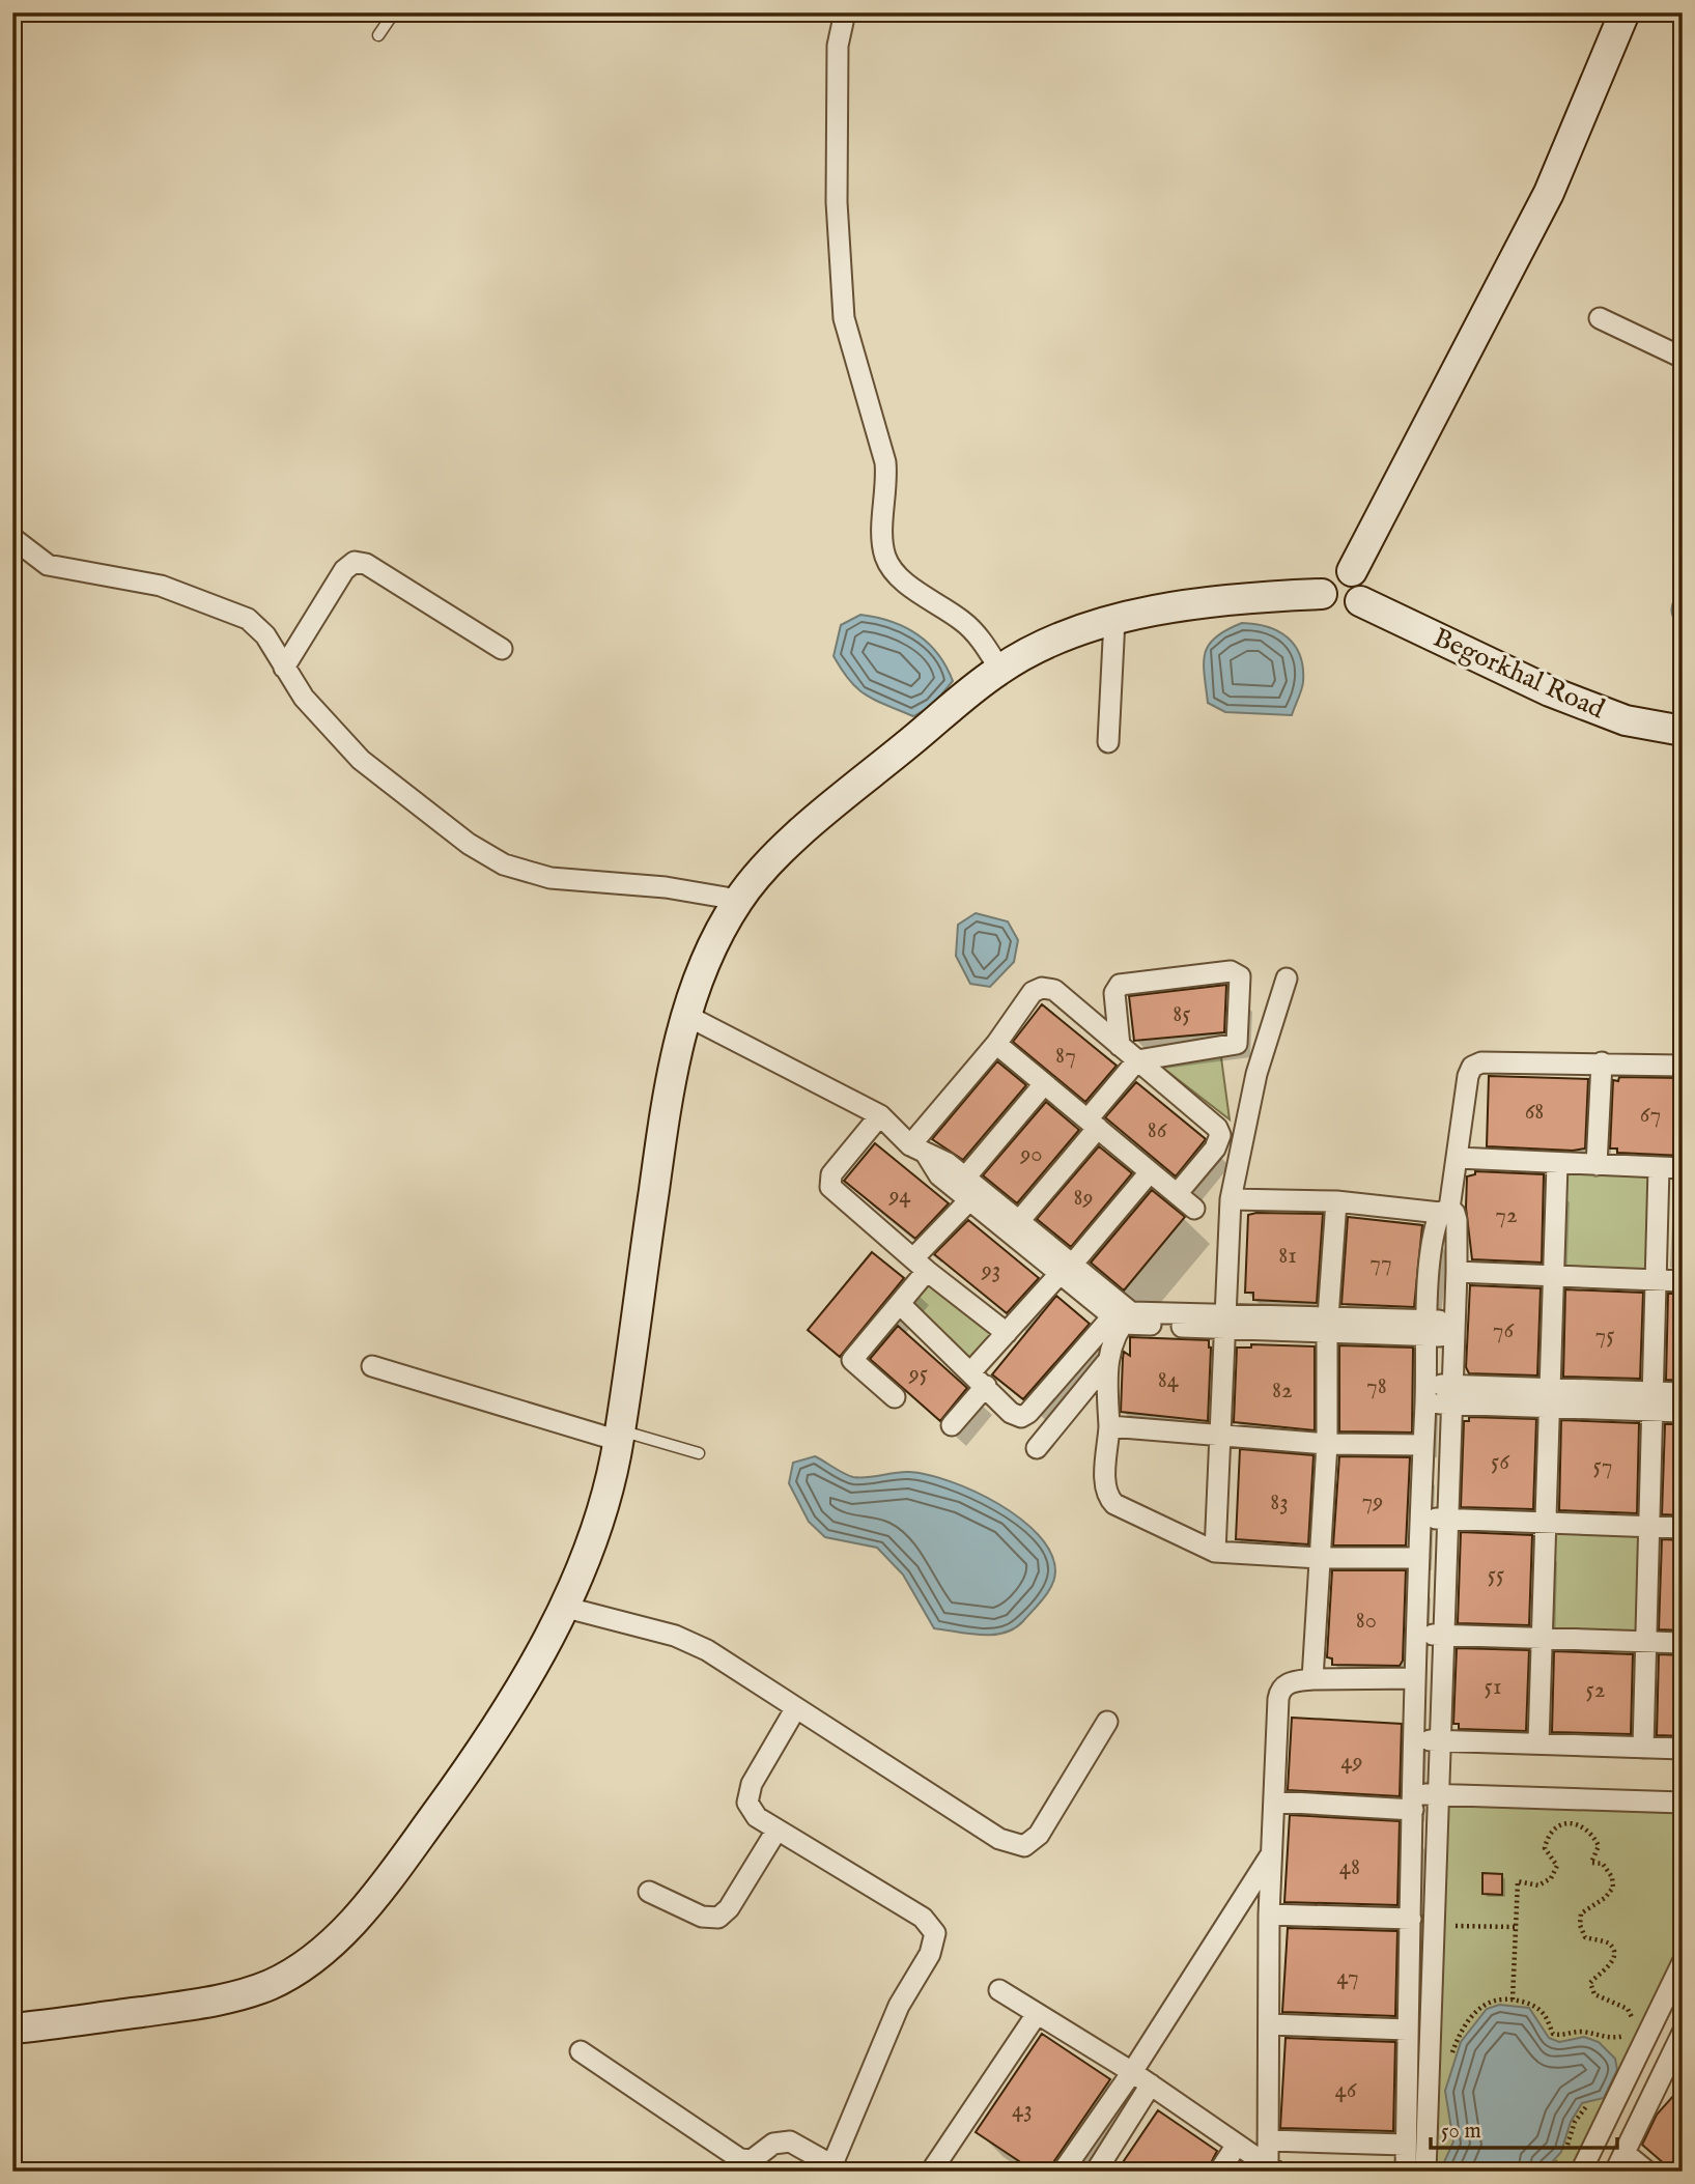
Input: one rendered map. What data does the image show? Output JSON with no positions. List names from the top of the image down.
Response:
{
  "streets": {
    "street": ["Begorkhal Road"]
  },
  "house_numbers": [
    "85",
    "87",
    "68",
    "67",
    "86",
    "90",
    "94",
    "89",
    "72",
    "81",
    "77",
    "93",
    "76",
    "75",
    "95",
    "84",
    "78",
    "82",
    "56",
    "57",
    "79",
    "83",
    "55",
    "80",
    "51",
    "52",
    "49",
    "48",
    "47",
    "46",
    "43"
  ],
  "scale_bar": "50 m"
}
